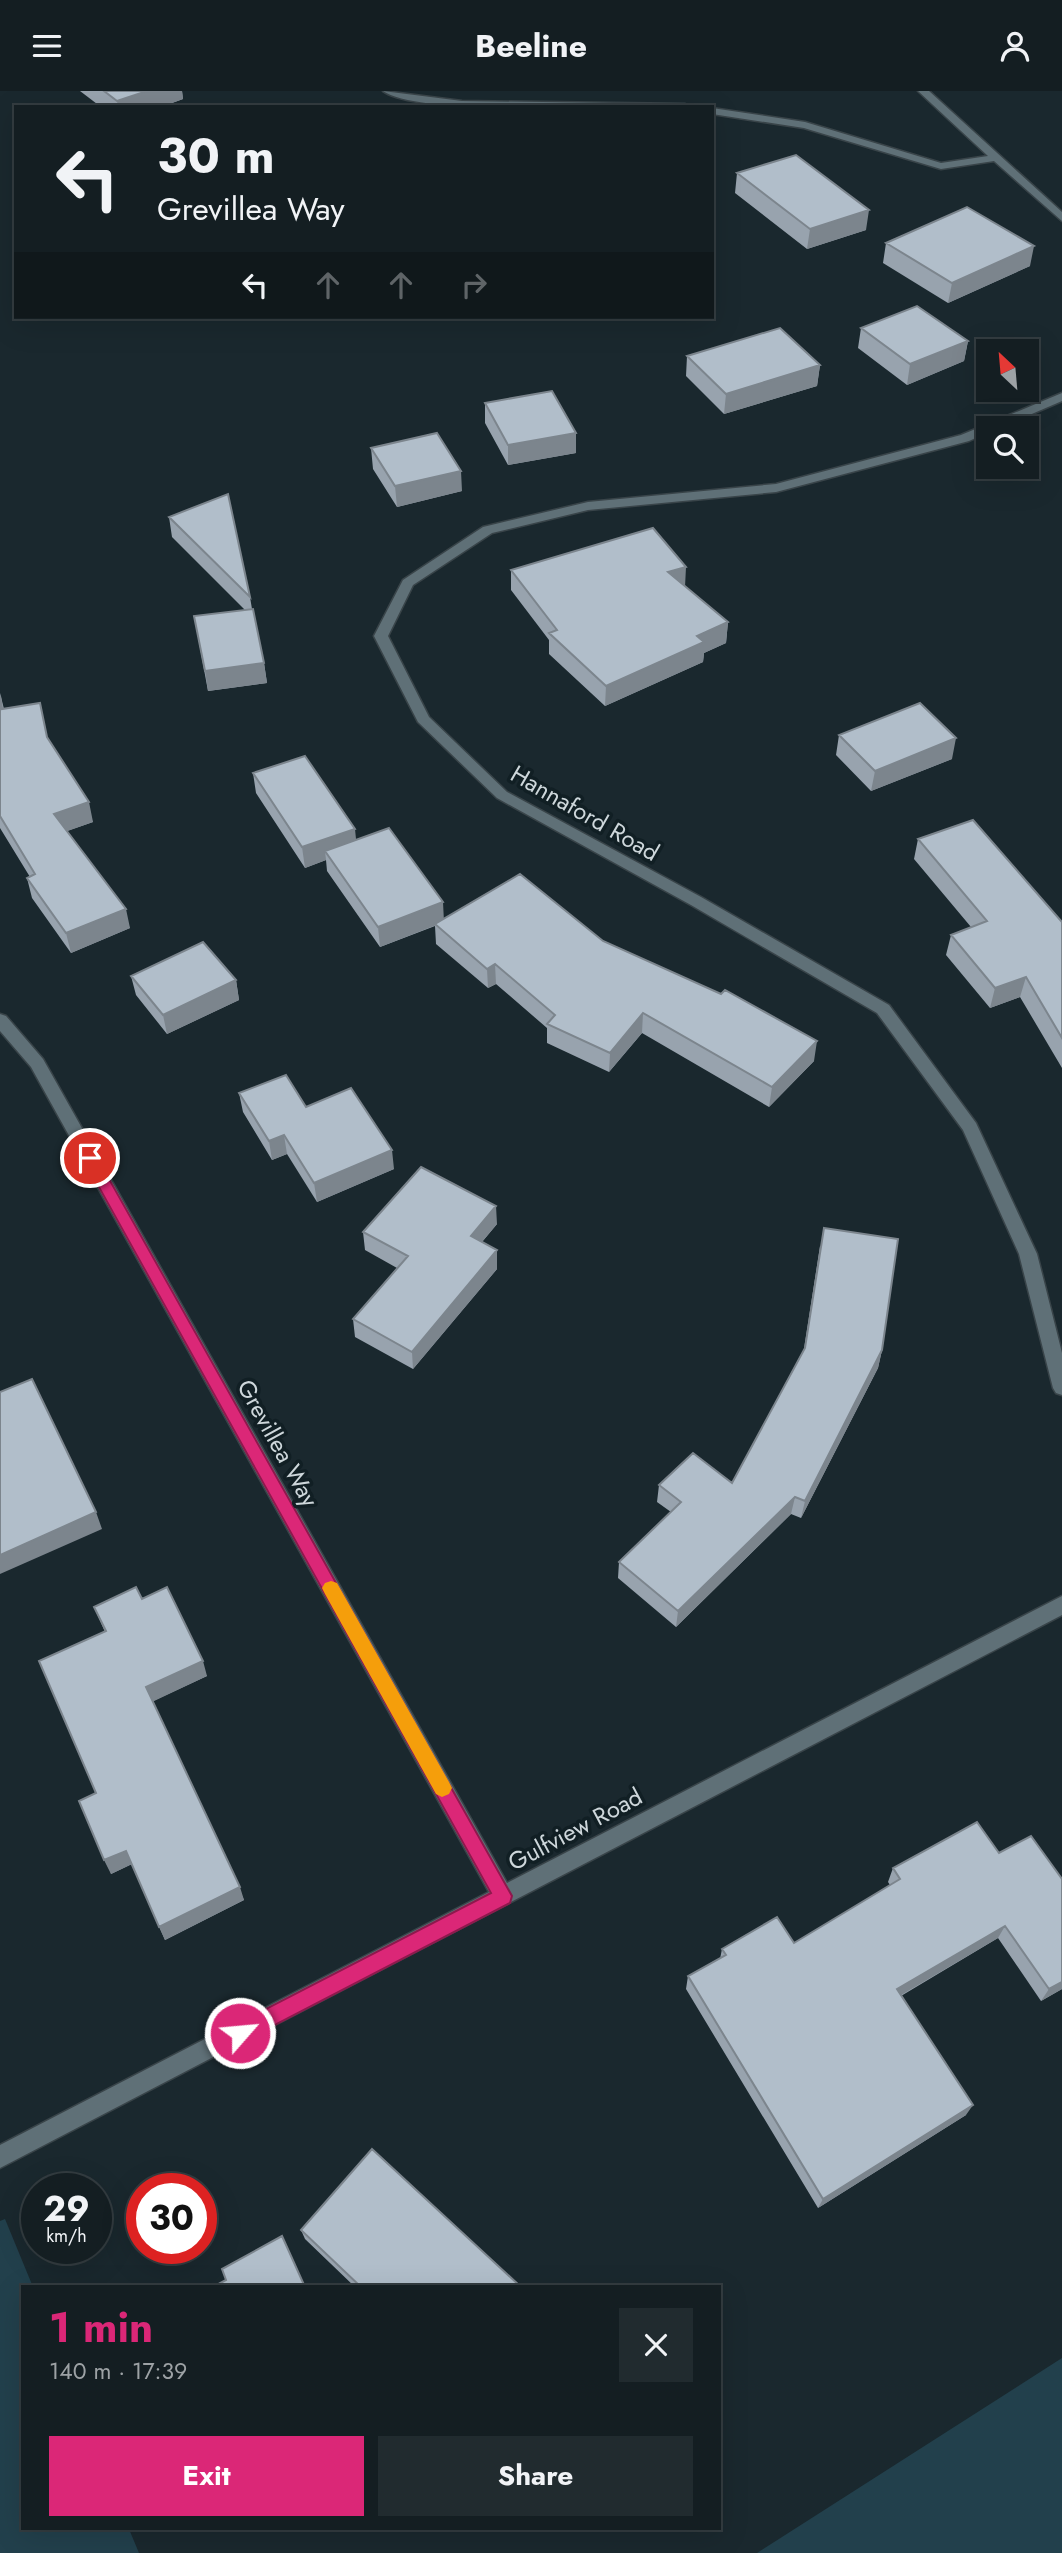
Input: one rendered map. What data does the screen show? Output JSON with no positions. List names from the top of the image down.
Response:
{
  "streets": {
    "street": ["Hannaford Road", "Grevillea Way", "Gulfview Road"]
  },
  "crossings": [
    ["Grevillea Way", "Gulfview Road"]
  ],
  "north": "top left",
  "page": {
    "header": "Beeline",
    "turn": ["30 m", "Grevillea Way"],
    "speed": "29 km/h",
    "limit": "30",
    "heading": ["1 min", "140 m · 17:39"],
    "buttons": ["Exit", "Share"]
  }
}
